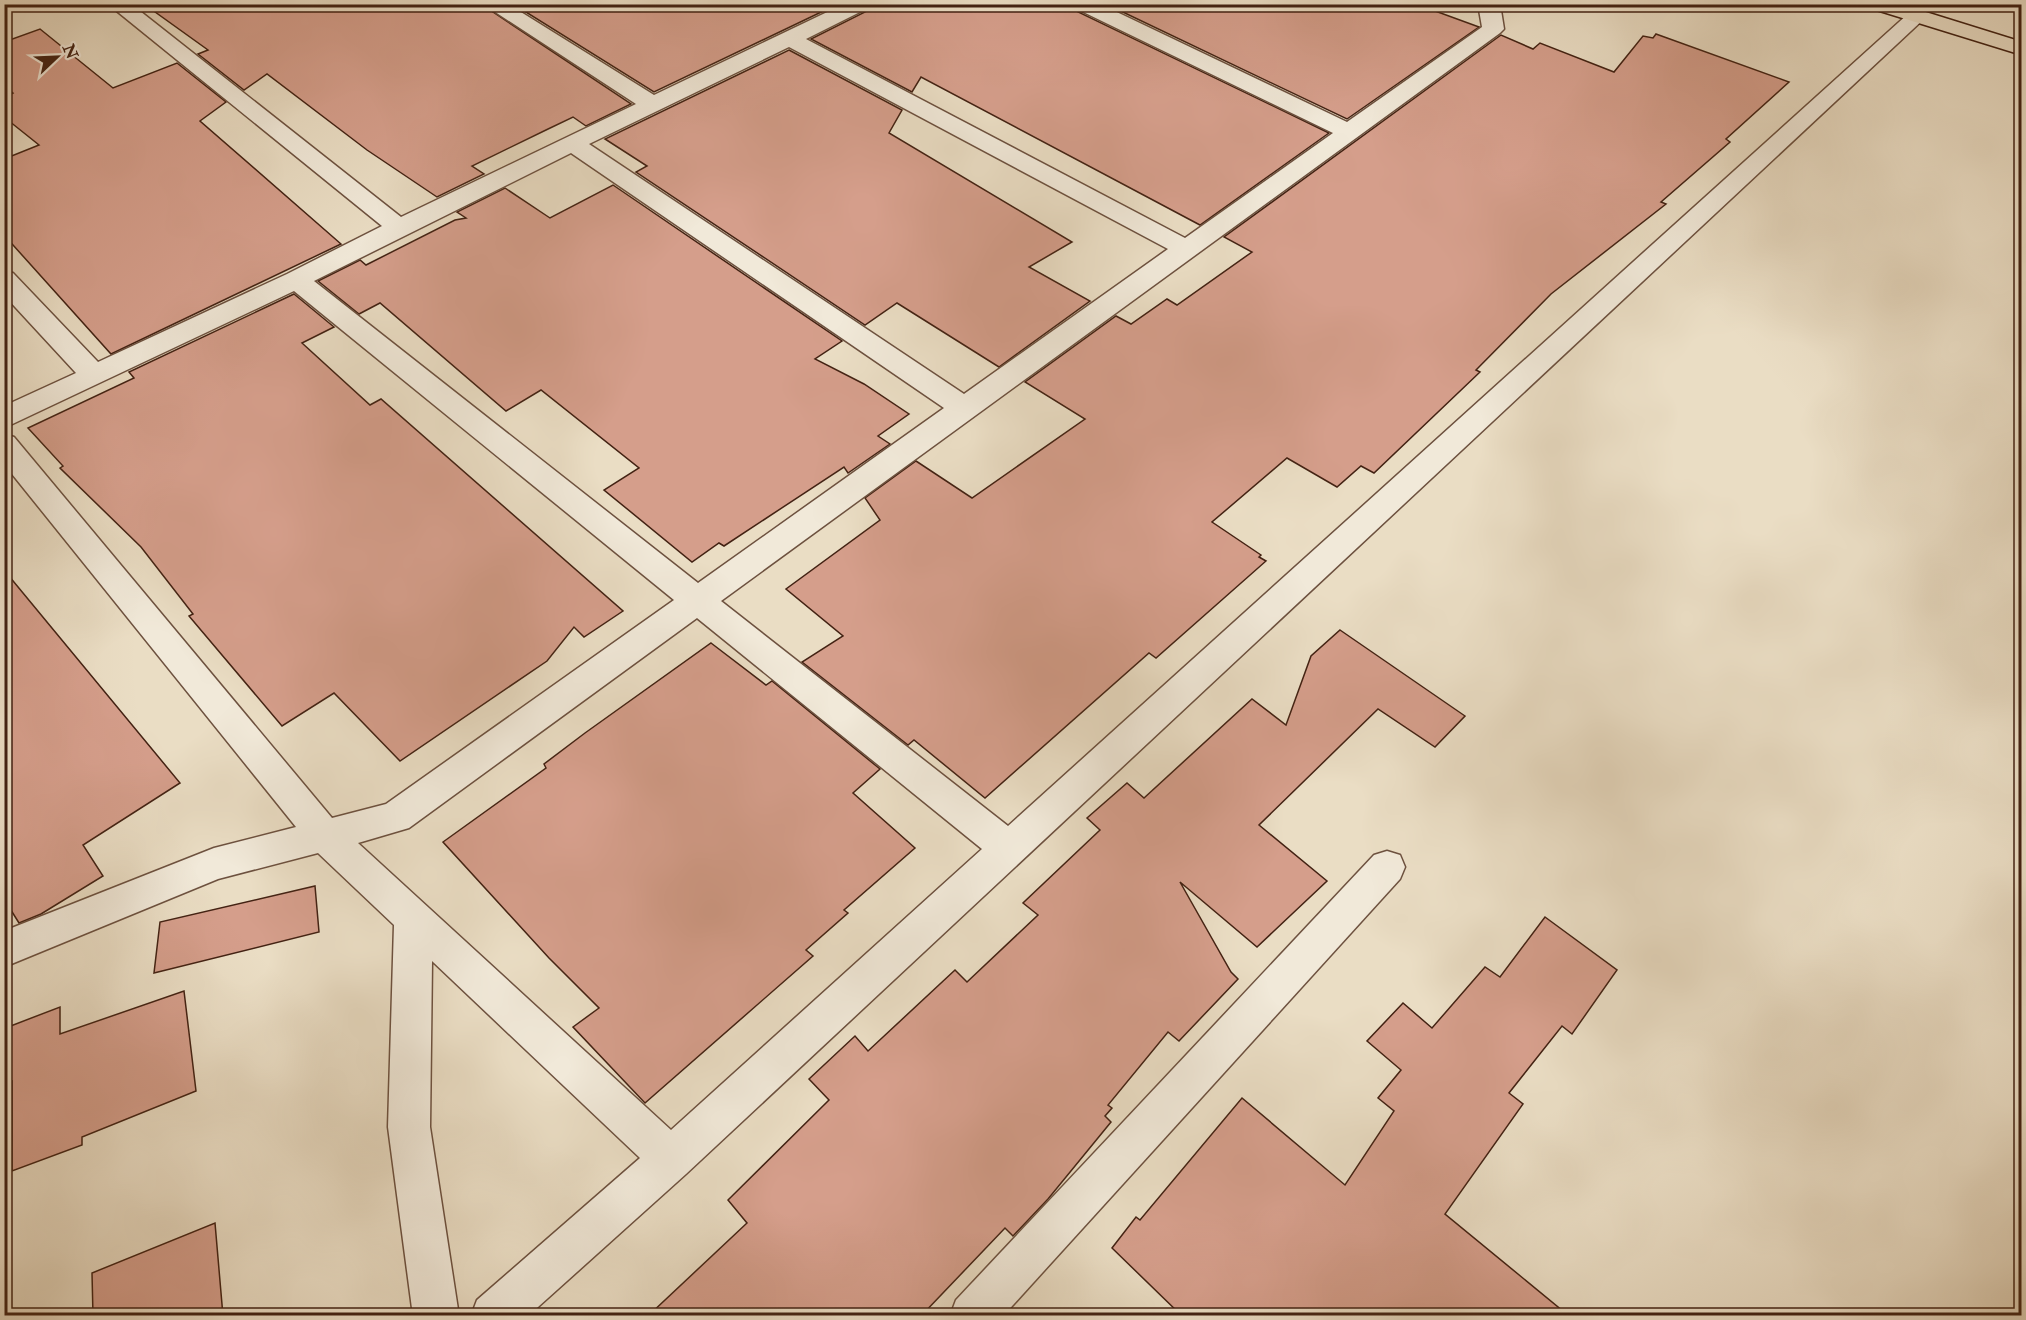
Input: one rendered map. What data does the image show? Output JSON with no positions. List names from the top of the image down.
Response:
{
  "north": "top right"
}
